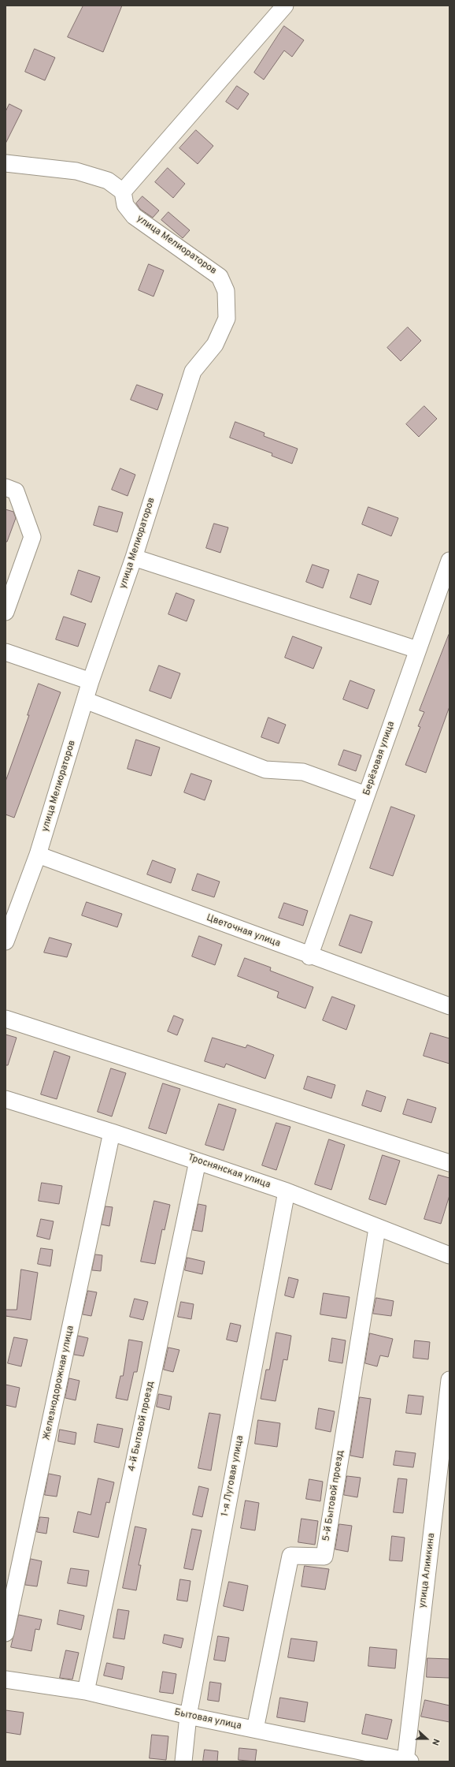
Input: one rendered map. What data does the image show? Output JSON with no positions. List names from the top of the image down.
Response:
{
  "streets": {
    "street": [
      "улица Мелиораторов",
      "Берёзовая улица",
      "Цветочная улица",
      "Троснянская улица",
      "Железнодорожная улица",
      "4-й Бытовой проезд",
      "1-я Луговая улица",
      "5-й Бытовой проезд",
      "улица Алимкина",
      "Бытовая улица"
    ]
  },
  "crossings": [
    ["улица Мелиораторов", "Цветочная улица"],
    ["Берёзовая улица", "Цветочная улица"],
    ["Троснянская улица", "Железнодорожная улица"],
    ["Троснянская улица", "4-й Бытовой проезд"],
    ["Троснянская улица", "1-я Луговая улица"],
    ["Троснянская улица", "5-й Бытовой проезд"],
    ["4-й Бытовой проезд", "Бытовая улица"],
    ["1-я Луговая улица", "Бытовая улица"],
    ["5-й Бытовой проезд", "Бытовая улица"],
    ["улица Алимкина", "Бытовая улица"]
  ],
  "north": "right"
}
